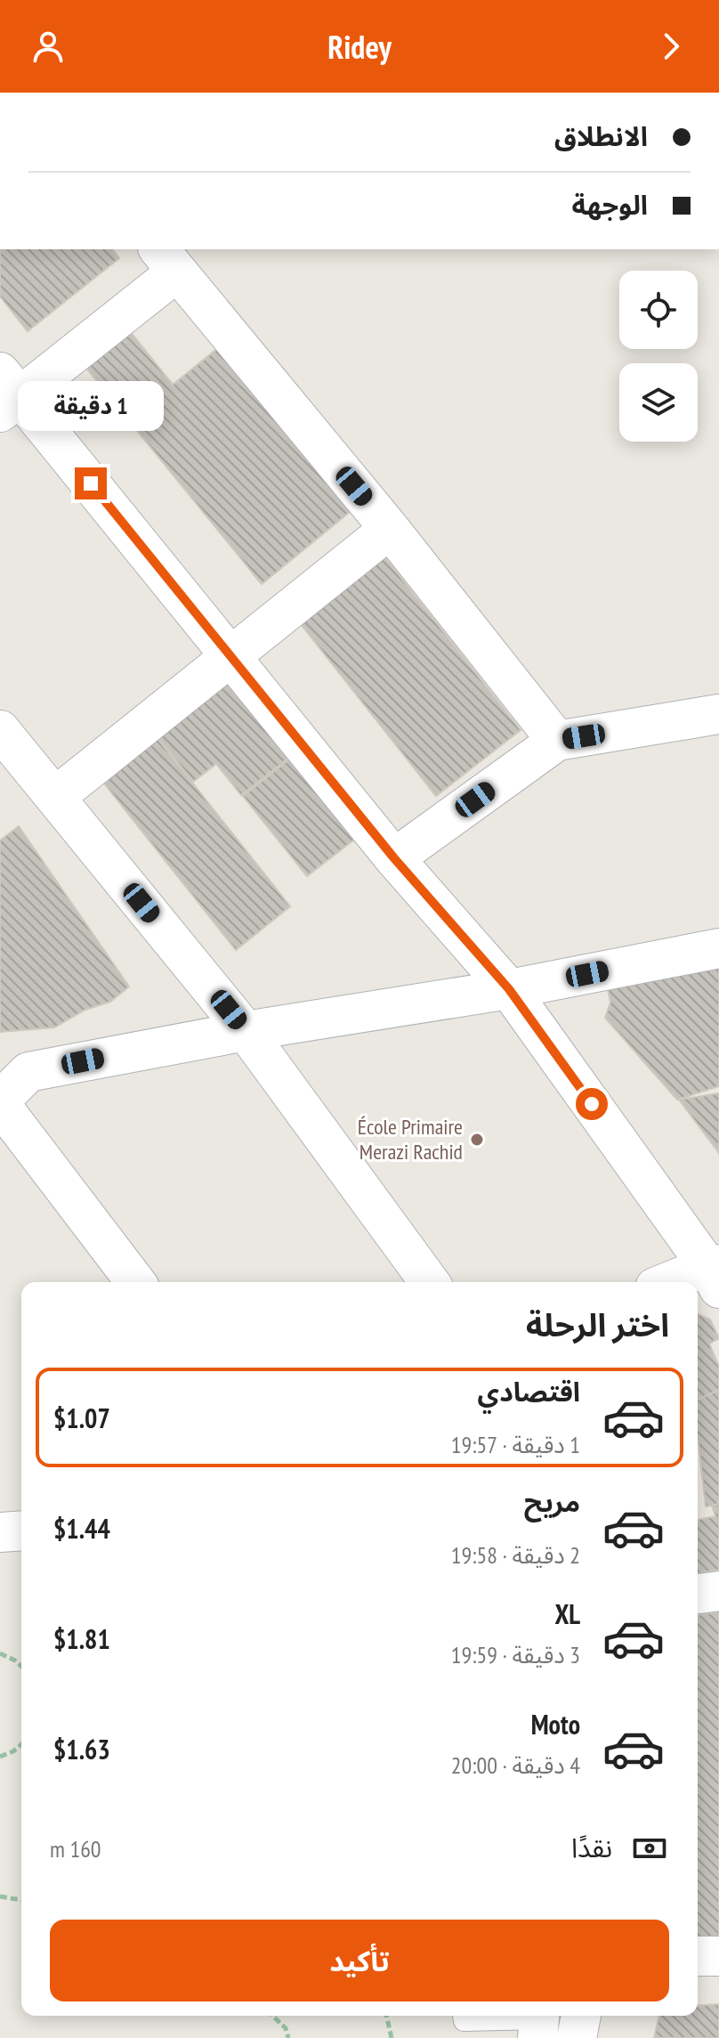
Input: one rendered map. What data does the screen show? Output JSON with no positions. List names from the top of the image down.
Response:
{
  "places": ["École Primaire Merazi Rachid"],
  "page": {
    "header": "Ridey",
    "banner": ["الانطلاق", "الوجهة"],
    "bubble": "1 دقيقة",
    "heading": "اختر الرحلة",
    "list": [
      {
        "name": "اقتصادي",
        "note": "1 دقيقة · 19:57",
        "value": "$1.07"
      },
      {
        "name": "مريح",
        "note": "2 دقيقة · 19:58",
        "value": "$1.44"
      },
      {
        "name": "XL",
        "note": "3 دقيقة · 19:59",
        "value": "$1.81"
      },
      {
        "name": "Moto",
        "note": "4 دقيقة · 20:00",
        "value": "$1.63"
      }
    ],
    "pay": ["نقدًا", "160 m"],
    "buttons": "تأكيد"
  }
}
